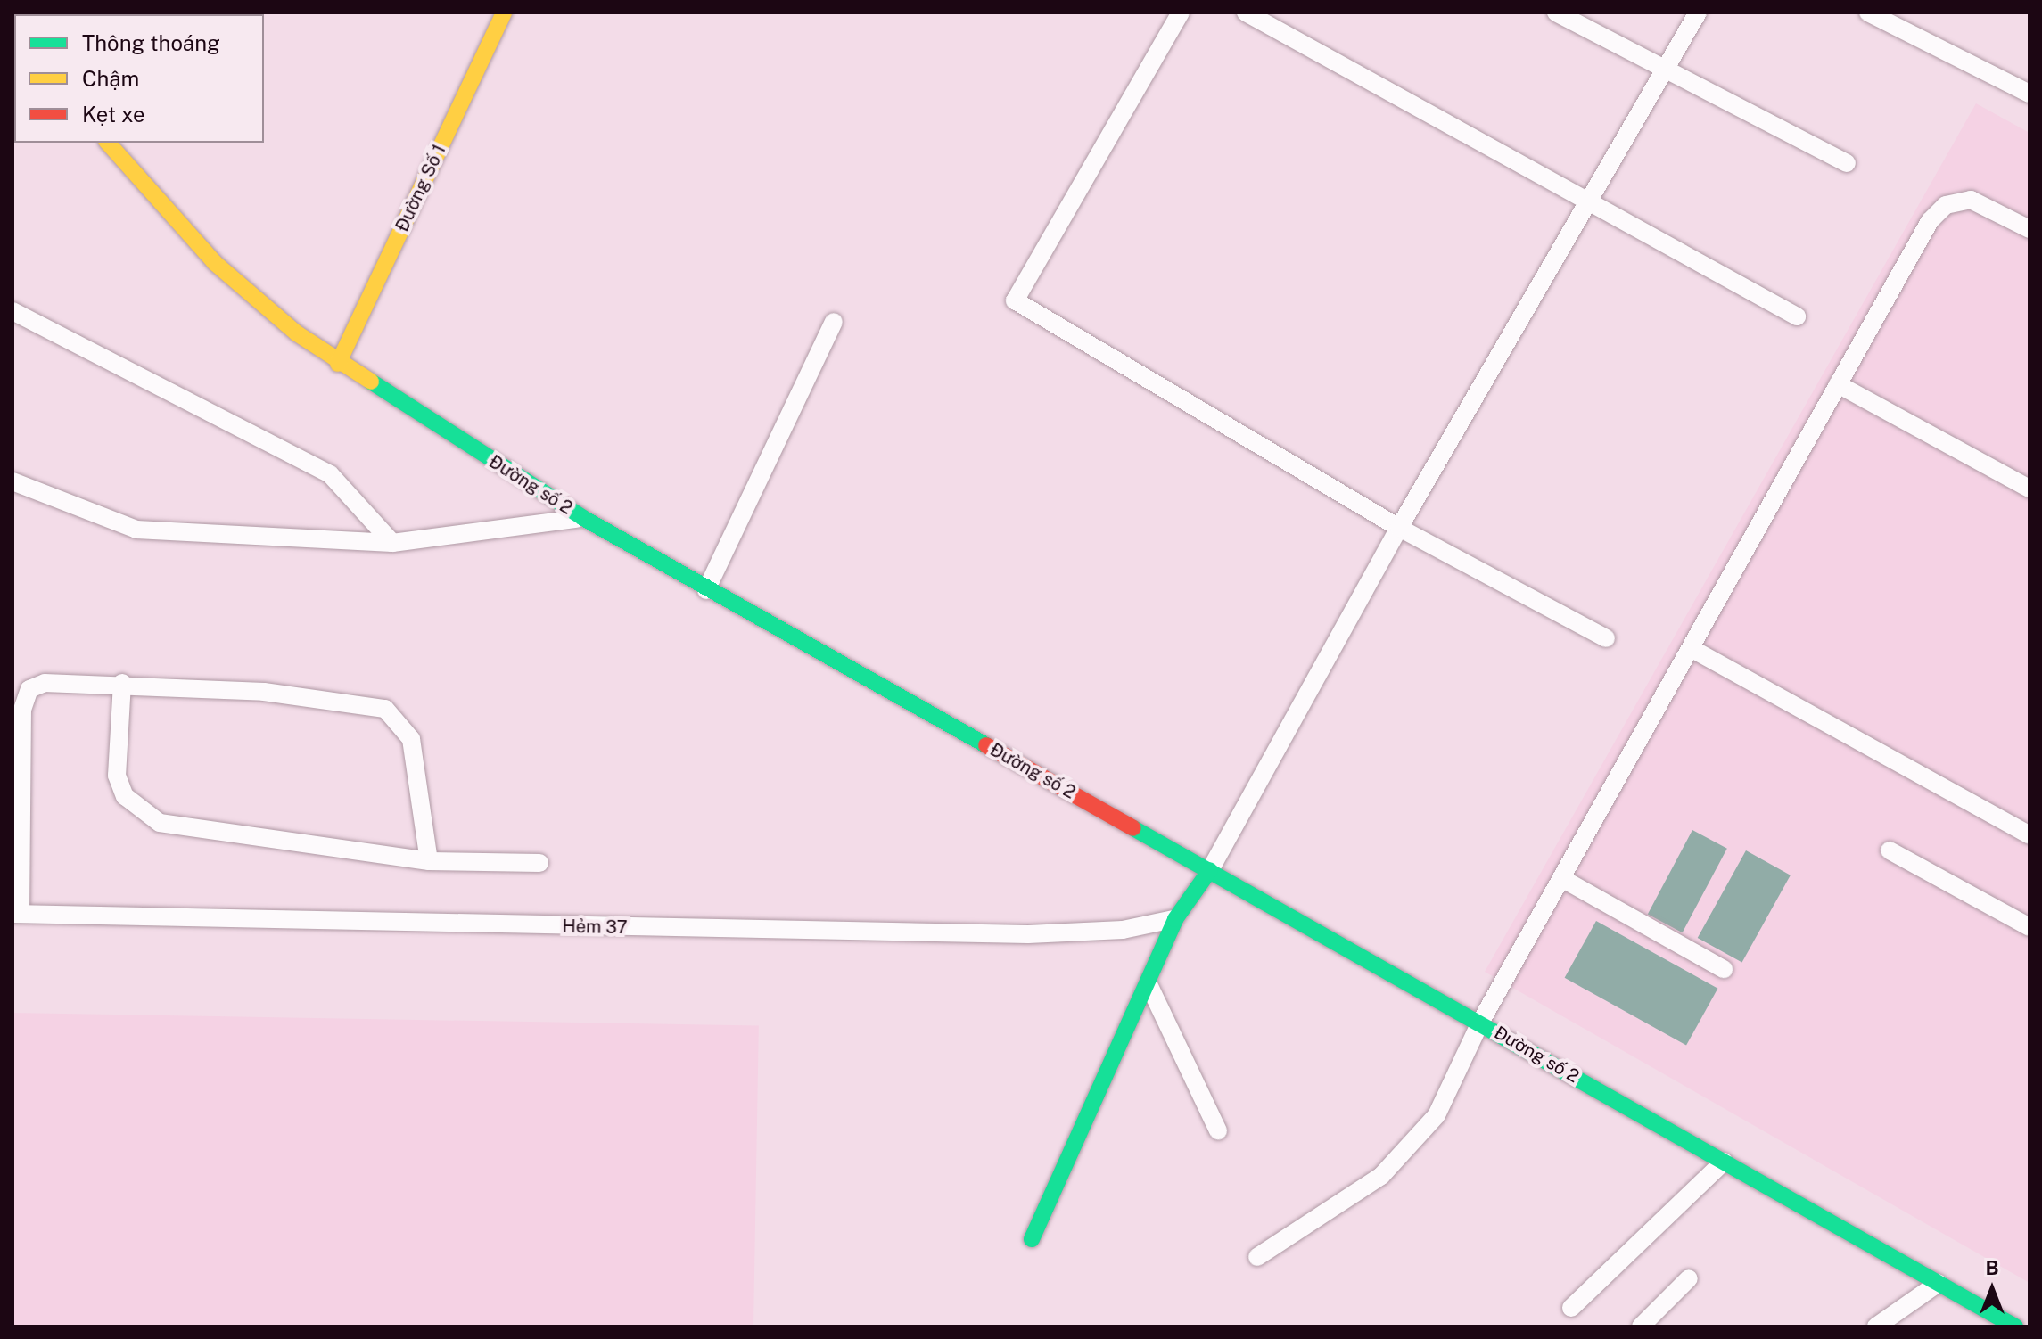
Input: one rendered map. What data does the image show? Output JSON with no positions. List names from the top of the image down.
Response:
{
  "streets": {
    "street": ["Đường Số 1", "Đường số 2"],
    "lane": ["Hẻm 37"]
  },
  "crossings": [
    ["Đường Số 1", "Đường số 2"]
  ],
  "legend": ["Thông thoáng", "Chậm", "Kẹt xe"],
  "north": "top"
}
